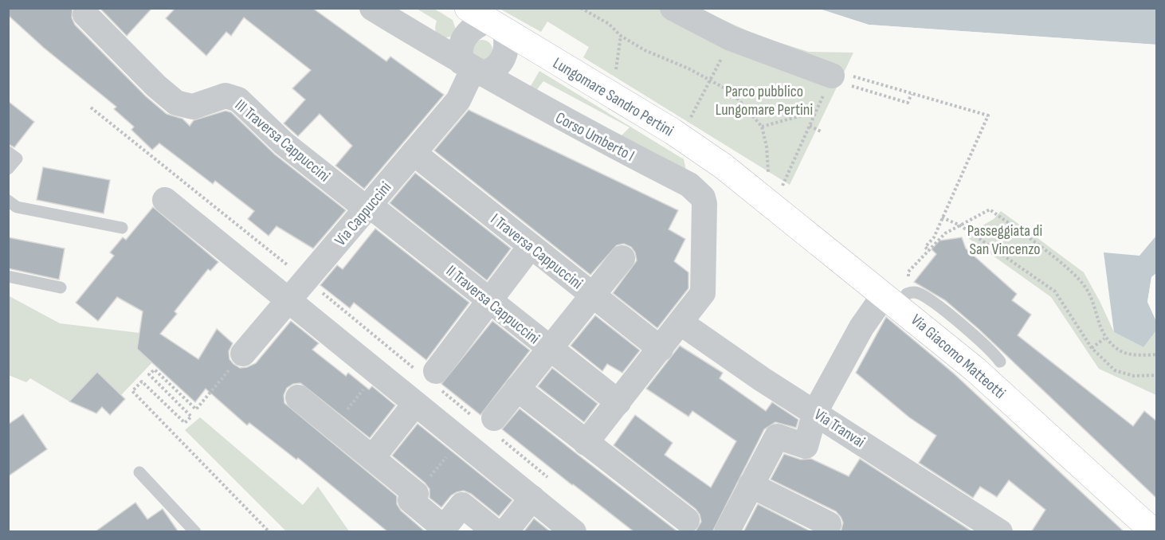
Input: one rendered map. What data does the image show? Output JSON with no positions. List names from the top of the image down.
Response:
{
  "streets": {
    "street": [
      "Lungomare Sandro Pertini",
      "Corso Umberto I",
      "III Traversa Cappuccini",
      "Via Cappuccini",
      "I Traversa Cappuccini",
      "II Traversa Cappuccini",
      "Via Giacomo Matteotti",
      "Via Tranvai"
    ]
  },
  "crossings": [
    ["Lungomare Sandro Pertini", "Corso Umberto I"],
    ["Lungomare Sandro Pertini", "Via Cappuccini"],
    ["Lungomare Sandro Pertini", "Via Giacomo Matteotti"],
    ["Corso Umberto I", "Via Cappuccini"],
    ["Corso Umberto I", "I Traversa Cappuccini"],
    ["Corso Umberto I", "II Traversa Cappuccini"],
    ["Corso Umberto I", "Via Tranvai"],
    ["III Traversa Cappuccini", "Via Cappuccini"],
    ["III Traversa Cappuccini", "II Traversa Cappuccini"],
    ["Via Cappuccini", "I Traversa Cappuccini"],
    ["Via Cappuccini", "II Traversa Cappuccini"]
  ],
  "parks": ["Parco pubblico Lungomare Pertini", "Passeggiata di San Vincenzo"]
}
